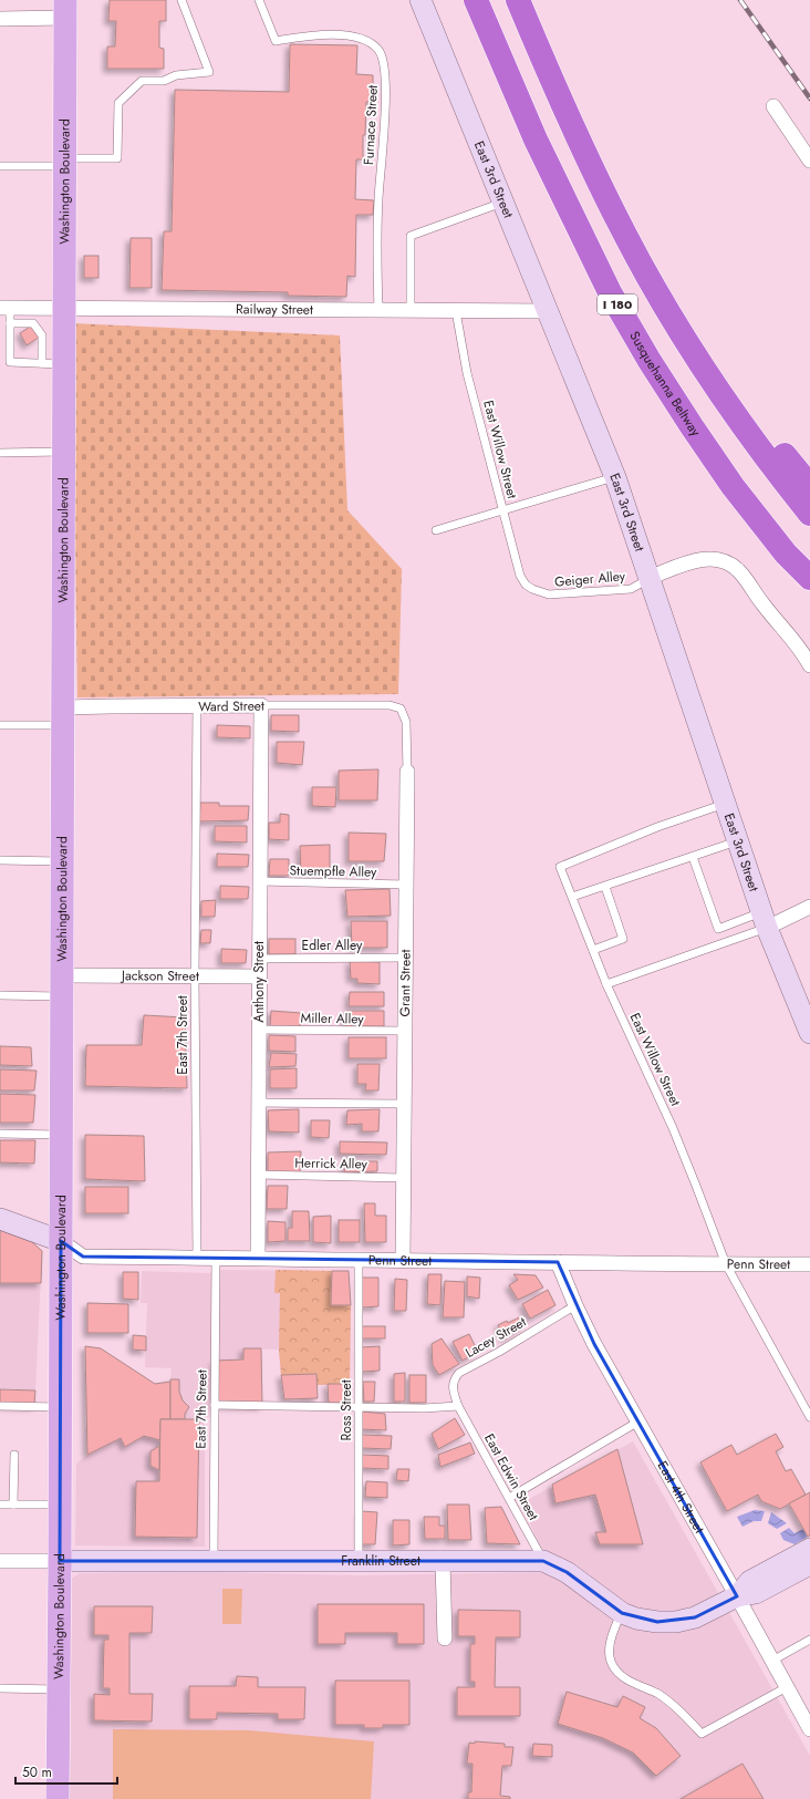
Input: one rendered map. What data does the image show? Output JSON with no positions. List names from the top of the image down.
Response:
{
  "streets": {
    "highway": ["I 180", "Susquehanna Beltway"],
    "main road": [
      "East 3rd Street",
      "Washington Boulevard",
      "Penn Street",
      "Franklin Street"
    ],
    "street": [
      "Railway Street",
      "Ward Street",
      "Jackson Street",
      "Anthony Street",
      "Grant Street",
      "East 4th Street"
    ],
    "lane": [
      "Furnace Street",
      "East Willow Street",
      "Geiger Alley",
      "Stuempfle Alley",
      "Edler Alley",
      "Miller Alley",
      "East 7th Street",
      "Herrick Alley",
      "Lacey Street",
      "Ross Street",
      "East Edwin Street"
    ]
  },
  "crossings": [
    ["Furnace Street", "Railway Street"],
    ["East 3rd Street", "Railway Street"],
    ["East 3rd Street", "East Willow Street"],
    ["East 3rd Street", "Geiger Alley"],
    ["Washington Boulevard", "Railway Street"],
    ["Washington Boulevard", "Ward Street"],
    ["Washington Boulevard", "Jackson Street"],
    ["Washington Boulevard", "Penn Street"],
    ["Washington Boulevard", "Franklin Street"],
    ["Railway Street", "East Willow Street"],
    ["East Willow Street", "Geiger Alley"],
    ["East Willow Street", "Penn Street"],
    ["Ward Street", "Anthony Street"],
    ["Ward Street", "Grant Street"],
    ["Ward Street", "East 7th Street"],
    ["Stuempfle Alley", "Anthony Street"],
    ["Stuempfle Alley", "Grant Street"],
    ["Edler Alley", "Anthony Street"],
    ["Edler Alley", "Grant Street"],
    ["Jackson Street", "Anthony Street"],
    ["Jackson Street", "East 7th Street"],
    ["Anthony Street", "Miller Alley"],
    ["Anthony Street", "Herrick Alley"],
    ["Anthony Street", "Penn Street"],
    ["Grant Street", "Miller Alley"],
    ["Grant Street", "Herrick Alley"],
    ["Grant Street", "Penn Street"],
    ["East 7th Street", "Penn Street"],
    ["East 7th Street", "Franklin Street"],
    ["Penn Street", "Ross Street"],
    ["Penn Street", "East 4th Street"],
    ["Lacey Street", "East Edwin Street"],
    ["Lacey Street", "East 4th Street"],
    ["Ross Street", "Franklin Street"],
    ["East Edwin Street", "Franklin Street"],
    ["East 4th Street", "Franklin Street"]
  ],
  "scale_bar": "50 m"
}
